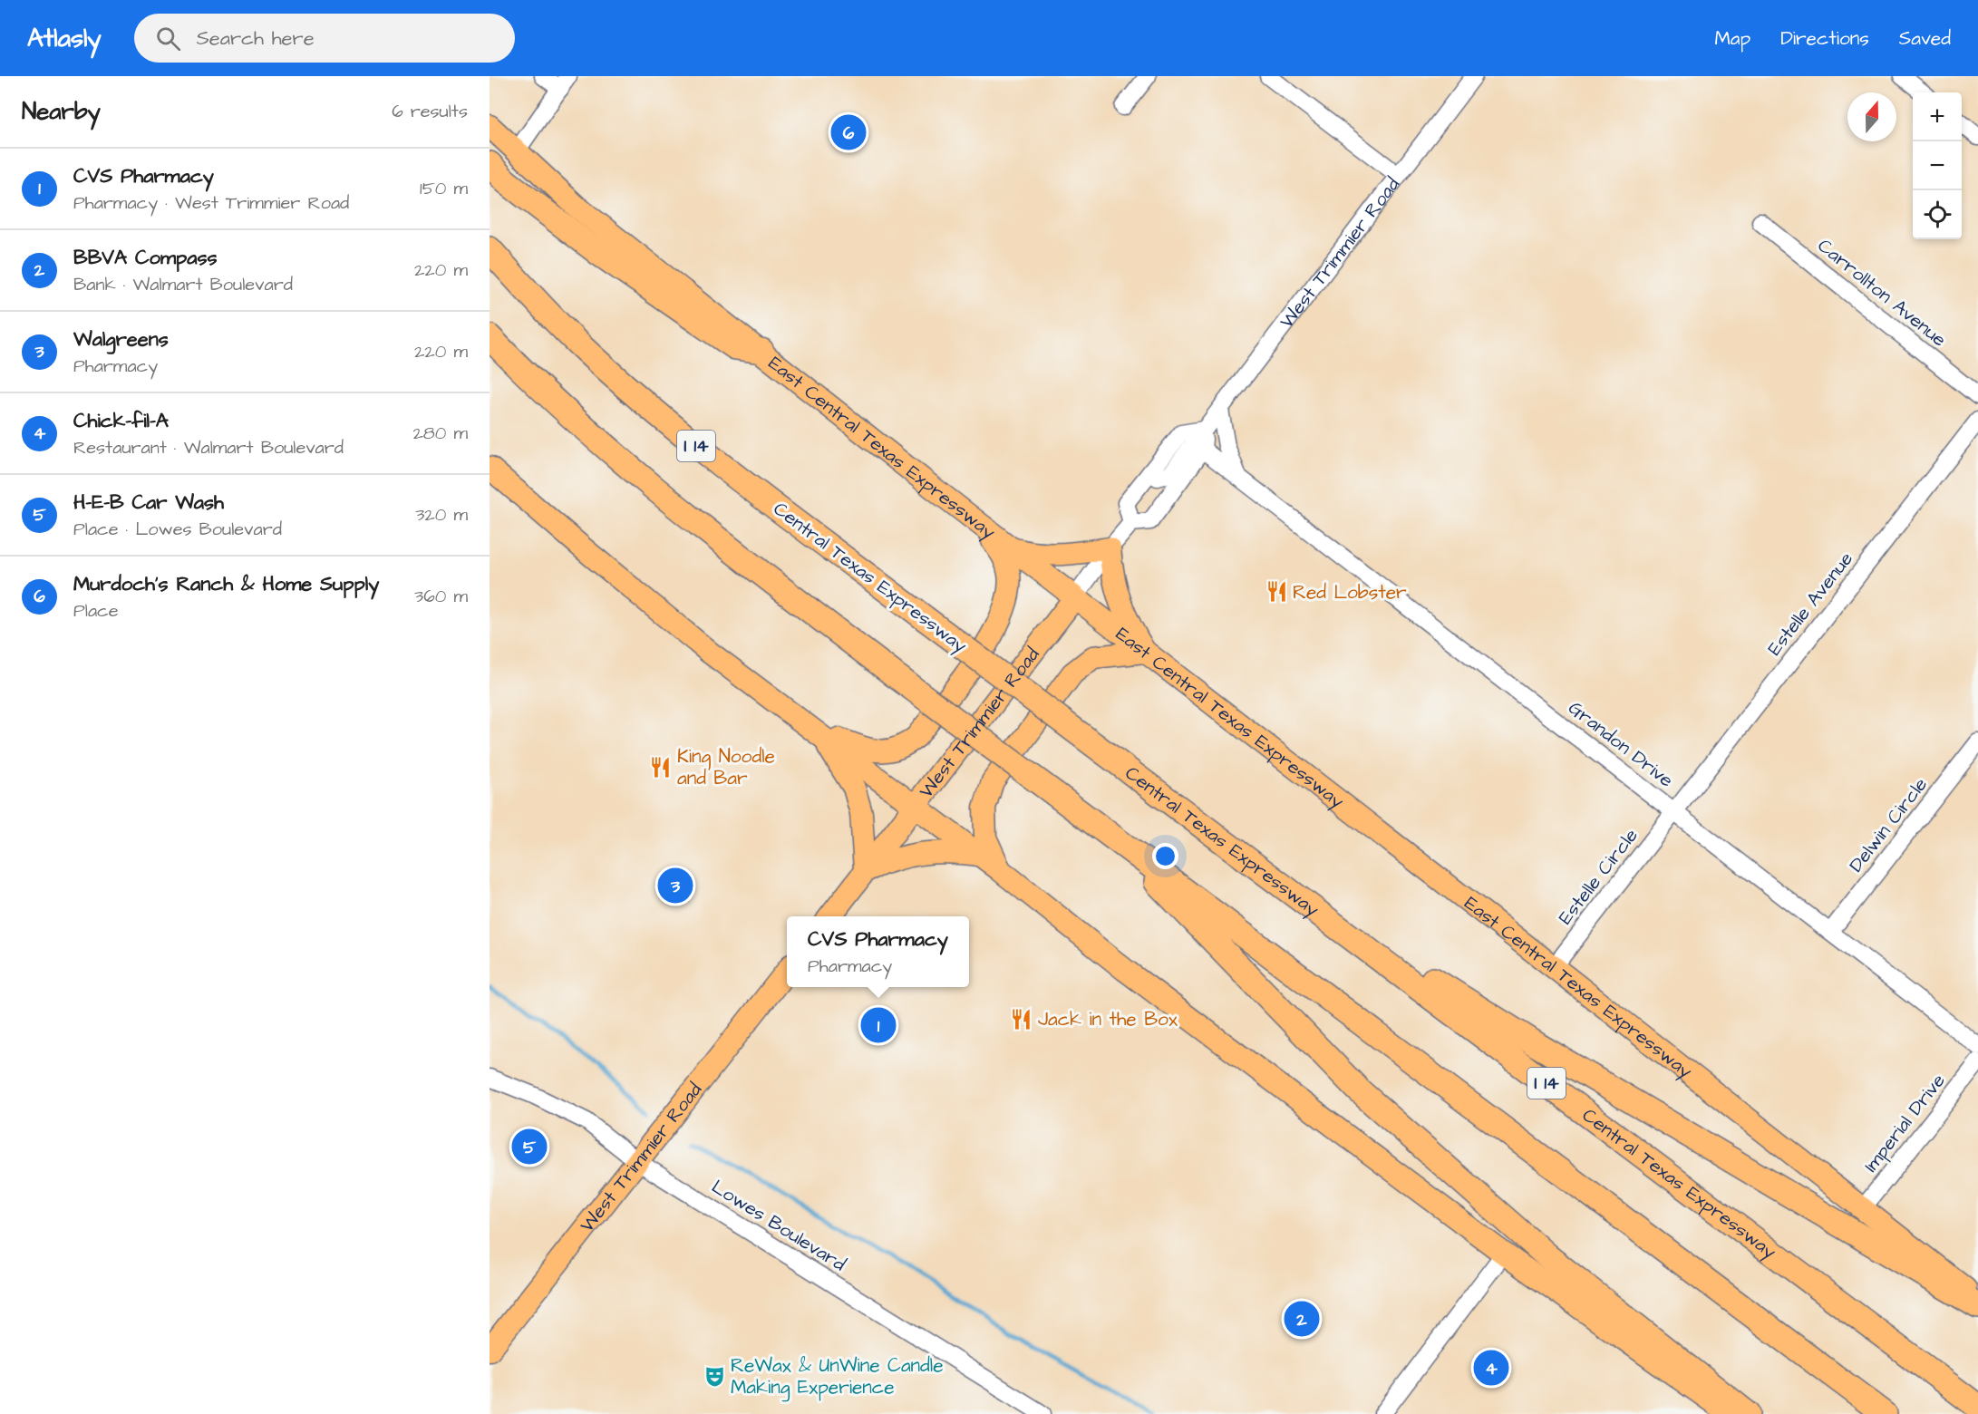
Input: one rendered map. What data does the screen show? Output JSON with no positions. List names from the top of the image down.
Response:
{
  "streets": {
    "highway": ["I 14", "Central Texas Expressway"],
    "main road": ["West Trimmier Road", "East Central Texas Expressway"],
    "street": [
      "Carrollton Avenue",
      "Estelle Avenue",
      "Grandon Drive",
      "Delwin Circle",
      "Estelle Circle",
      "Imperial Drive",
      "Lowes Boulevard"
    ]
  },
  "crossings": [
    ["West Trimmier Road", "East Central Texas Expressway"],
    ["West Trimmier Road", "Grandon Drive"],
    ["West Trimmier Road", "Lowes Boulevard"],
    ["East Central Texas Expressway", "Estelle Circle"],
    ["East Central Texas Expressway", "Imperial Drive"],
    ["Estelle Avenue", "Grandon Drive"],
    ["Estelle Avenue", "Estelle Circle"],
    ["Grandon Drive", "Delwin Circle"],
    ["Grandon Drive", "Estelle Circle"]
  ],
  "places": {
    "restaurant": ["Red Lobster", "King Noodle and Bar", "Jack in the Box"],
    "theatre": ["ReWax & UnWine Candle Making Experience"]
  },
  "north": "top",
  "page": {
    "header": "Atlasly",
    "search": "Search here",
    "nav": ["Map", "Directions", "Saved"],
    "heading": ["Nearby", "6 results"],
    "map_buttons": ["+", "−"],
    "pins": [
      "6",
      "3",
      "1",
      "5",
      "2",
      "4"
    ],
    "list": [
      {
        "mark": "1",
        "name": "CVS Pharmacy",
        "note": "Pharmacy · West Trimmier Road",
        "value": "150 m"
      },
      {
        "mark": "2",
        "name": "BBVA Compass",
        "note": "Bank · Walmart Boulevard",
        "value": "220 m"
      },
      {
        "mark": "3",
        "name": "Walgreens",
        "note": "Pharmacy",
        "value": "220 m"
      },
      {
        "mark": "4",
        "name": "Chick-fil-A",
        "note": "Restaurant · Walmart Boulevard",
        "value": "280 m"
      },
      {
        "mark": "5",
        "name": "H-E-B Car Wash",
        "note": "Place · Lowes Boulevard",
        "value": "320 m"
      },
      {
        "mark": "6",
        "name": "Murdoch's Ranch & Home Supply",
        "note": "Place",
        "value": "360 m"
      }
    ],
    "popup": ["CVS Pharmacy", "Pharmacy"]
  }
}
